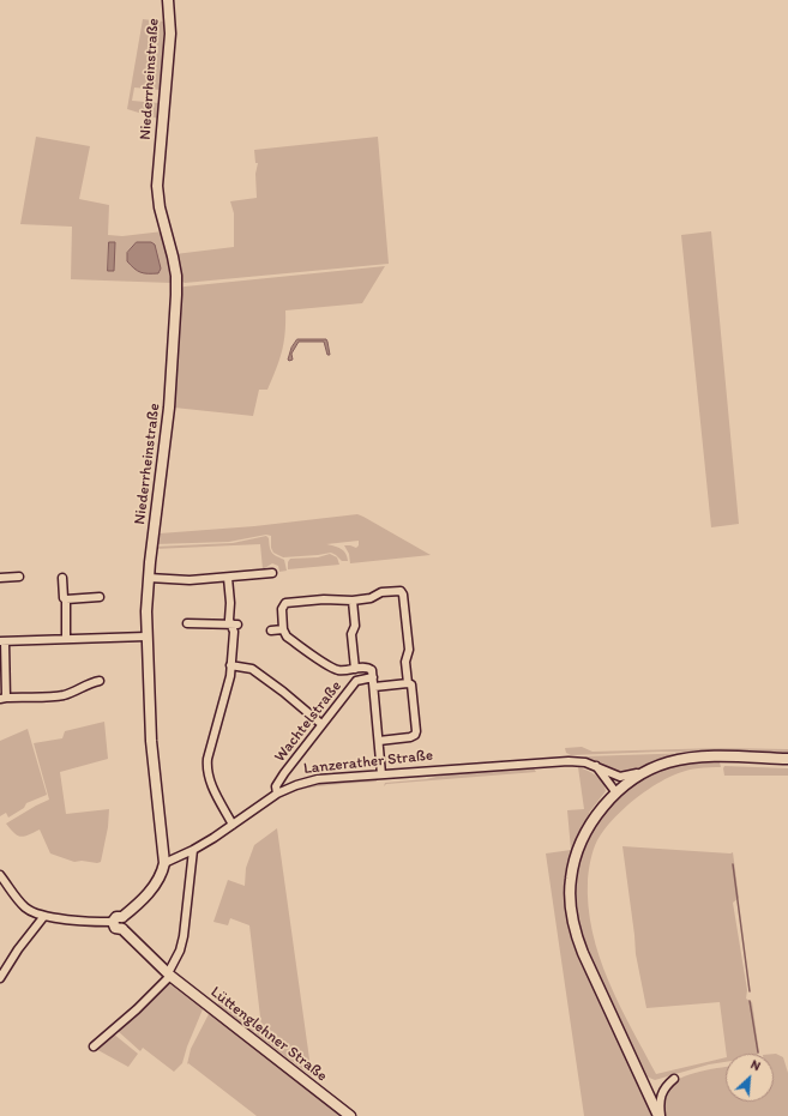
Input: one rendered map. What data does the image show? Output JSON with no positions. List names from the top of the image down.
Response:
{
  "streets": {
    "main road": ["Niederrheinstraße", "Lüttenglehner Straße"],
    "street": ["Wachtelstraße", "Lanzerather Straße"]
  },
  "crossings": [
    ["Niederrheinstraße", "Lanzerather Straße"],
    ["Niederrheinstraße", "Lüttenglehner Straße"],
    ["Wachtelstraße", "Lanzerather Straße"]
  ],
  "north": "top right"
}
